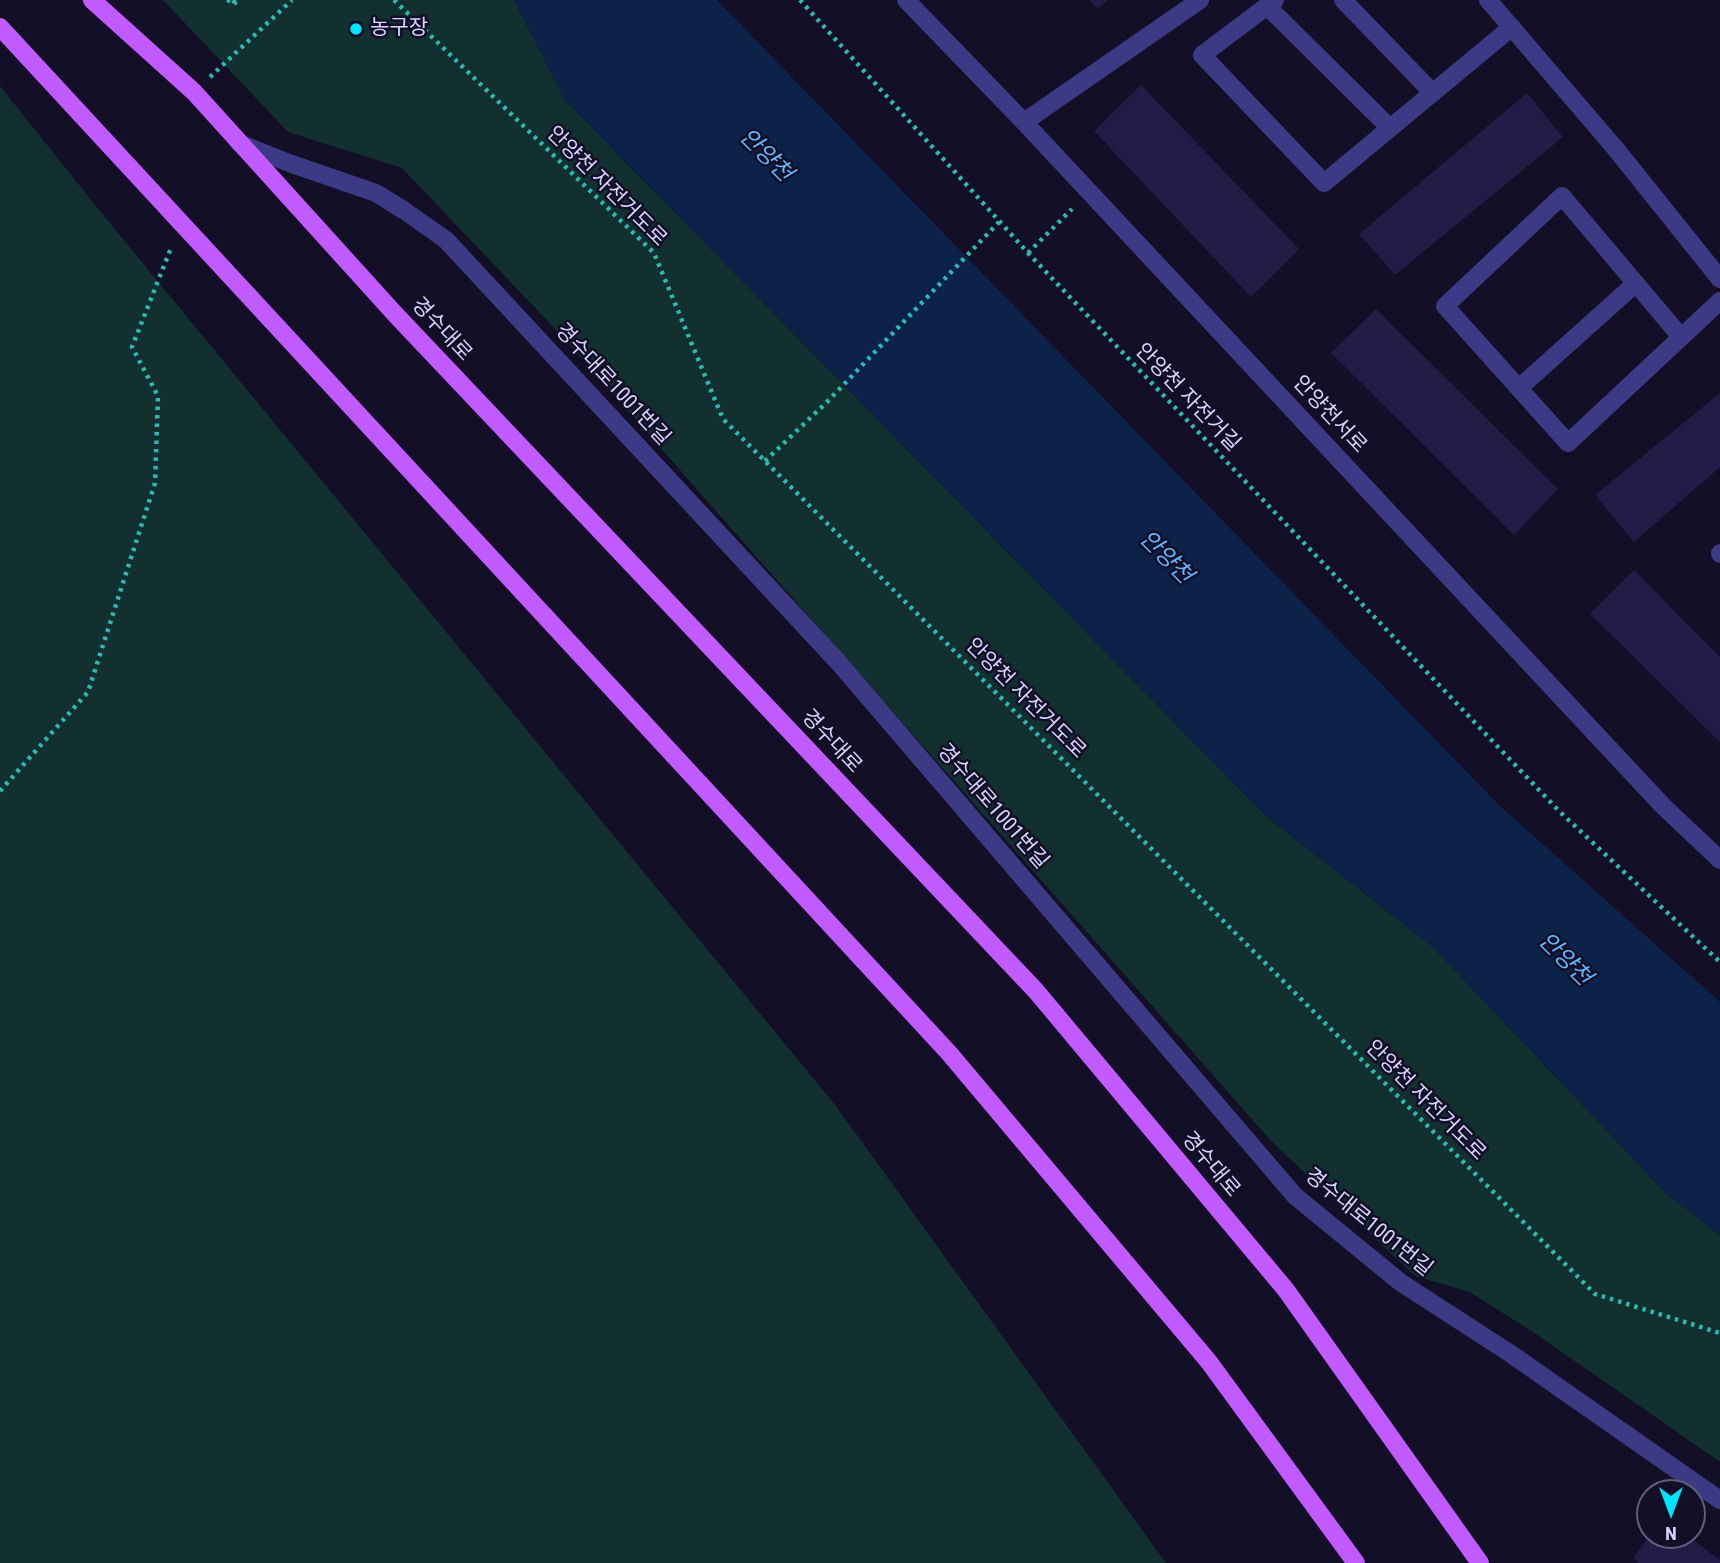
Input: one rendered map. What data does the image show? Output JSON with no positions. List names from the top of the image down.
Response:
{
  "streets": {
    "main road": ["경수대로"],
    "street": ["경수대로1001번길", "안양천서로"],
    "path": ["안양천 자전거도로", "안양천 자전거길"]
  },
  "crossings": [
    ["경수대로", "경수대로1001번길"]
  ],
  "water": ["안양천"],
  "places": ["농구장"],
  "north": "bottom"
}
